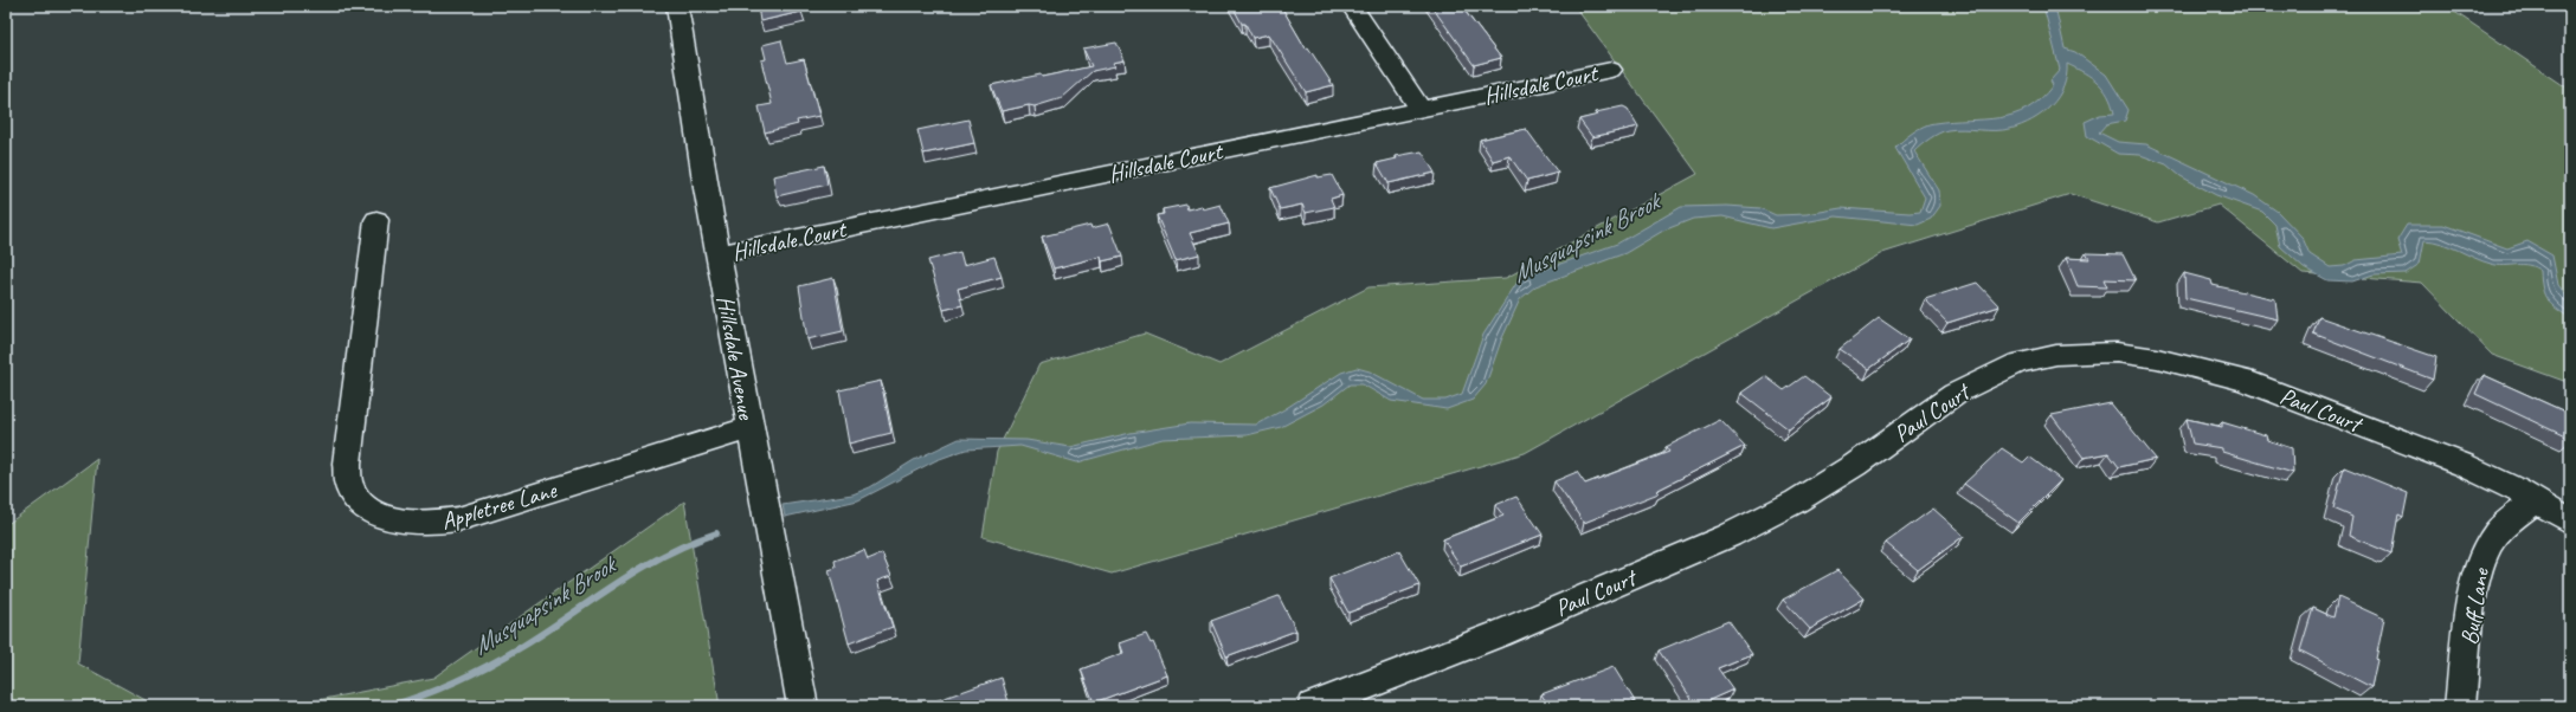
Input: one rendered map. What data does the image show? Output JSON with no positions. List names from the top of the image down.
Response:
{
  "streets": {
    "street": [
      "Hillsdale Court",
      "Hillsdale Avenue",
      "Paul Court",
      "Appletree Lane",
      "Buff Lane"
    ]
  },
  "crossings": [
    ["Hillsdale Court", "Hillsdale Avenue"],
    ["Hillsdale Avenue", "Appletree Lane"],
    ["Paul Court", "Buff Lane"]
  ],
  "water": ["Musquapsink Brook"]
}
